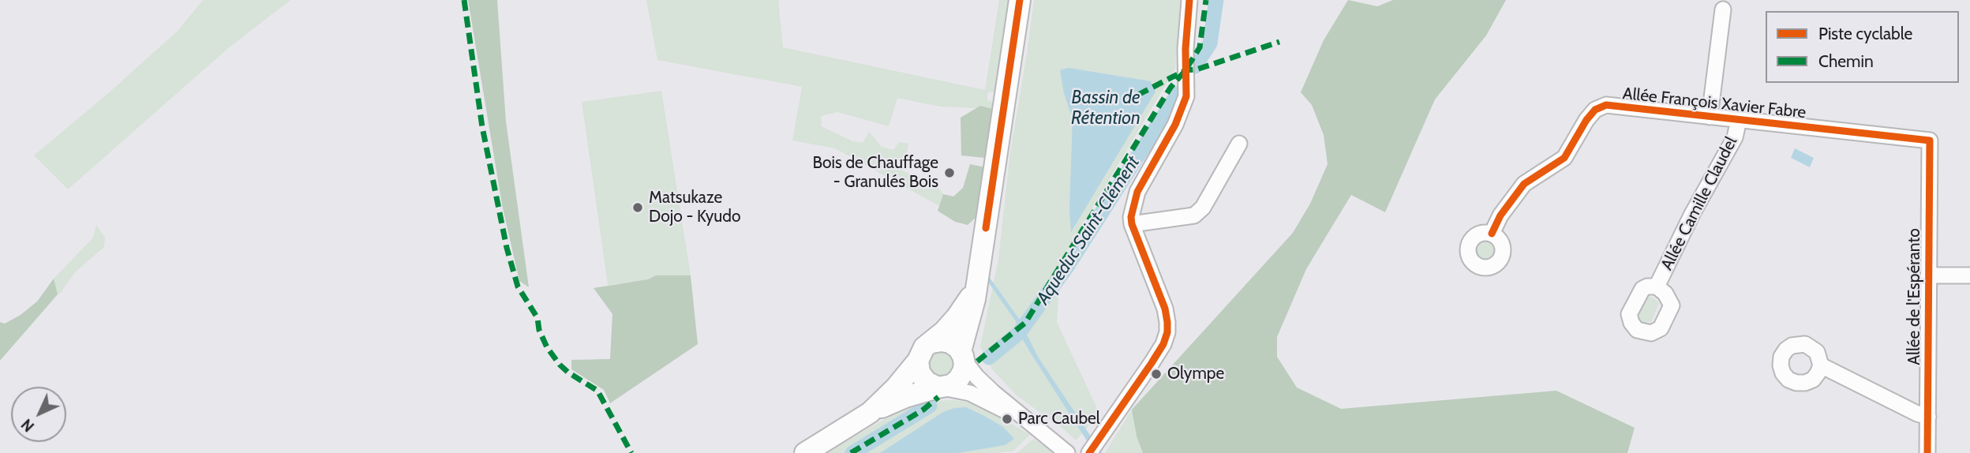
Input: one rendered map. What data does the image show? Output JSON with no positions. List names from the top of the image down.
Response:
{
  "streets": {
    "street": ["Allée François Xavier Fabre", "Allée Camille Claudel", "Allée de l'Espéranto"]
  },
  "crossings": [
    ["Allée François Xavier Fabre", "Allée Camille Claudel"],
    ["Allée François Xavier Fabre", "Allée de l'Espéranto"]
  ],
  "water": ["Bassin de Rétention", "Aqueduc Saint-Clément"],
  "places": [
    "Bois de Chauffage - Granulés Bois",
    "Matsukaze Dojo - Kyudo",
    "Olympe",
    "Parc Caubel"
  ],
  "legend": ["Piste cyclable", "Chemin"],
  "north": "bottom left"
}
